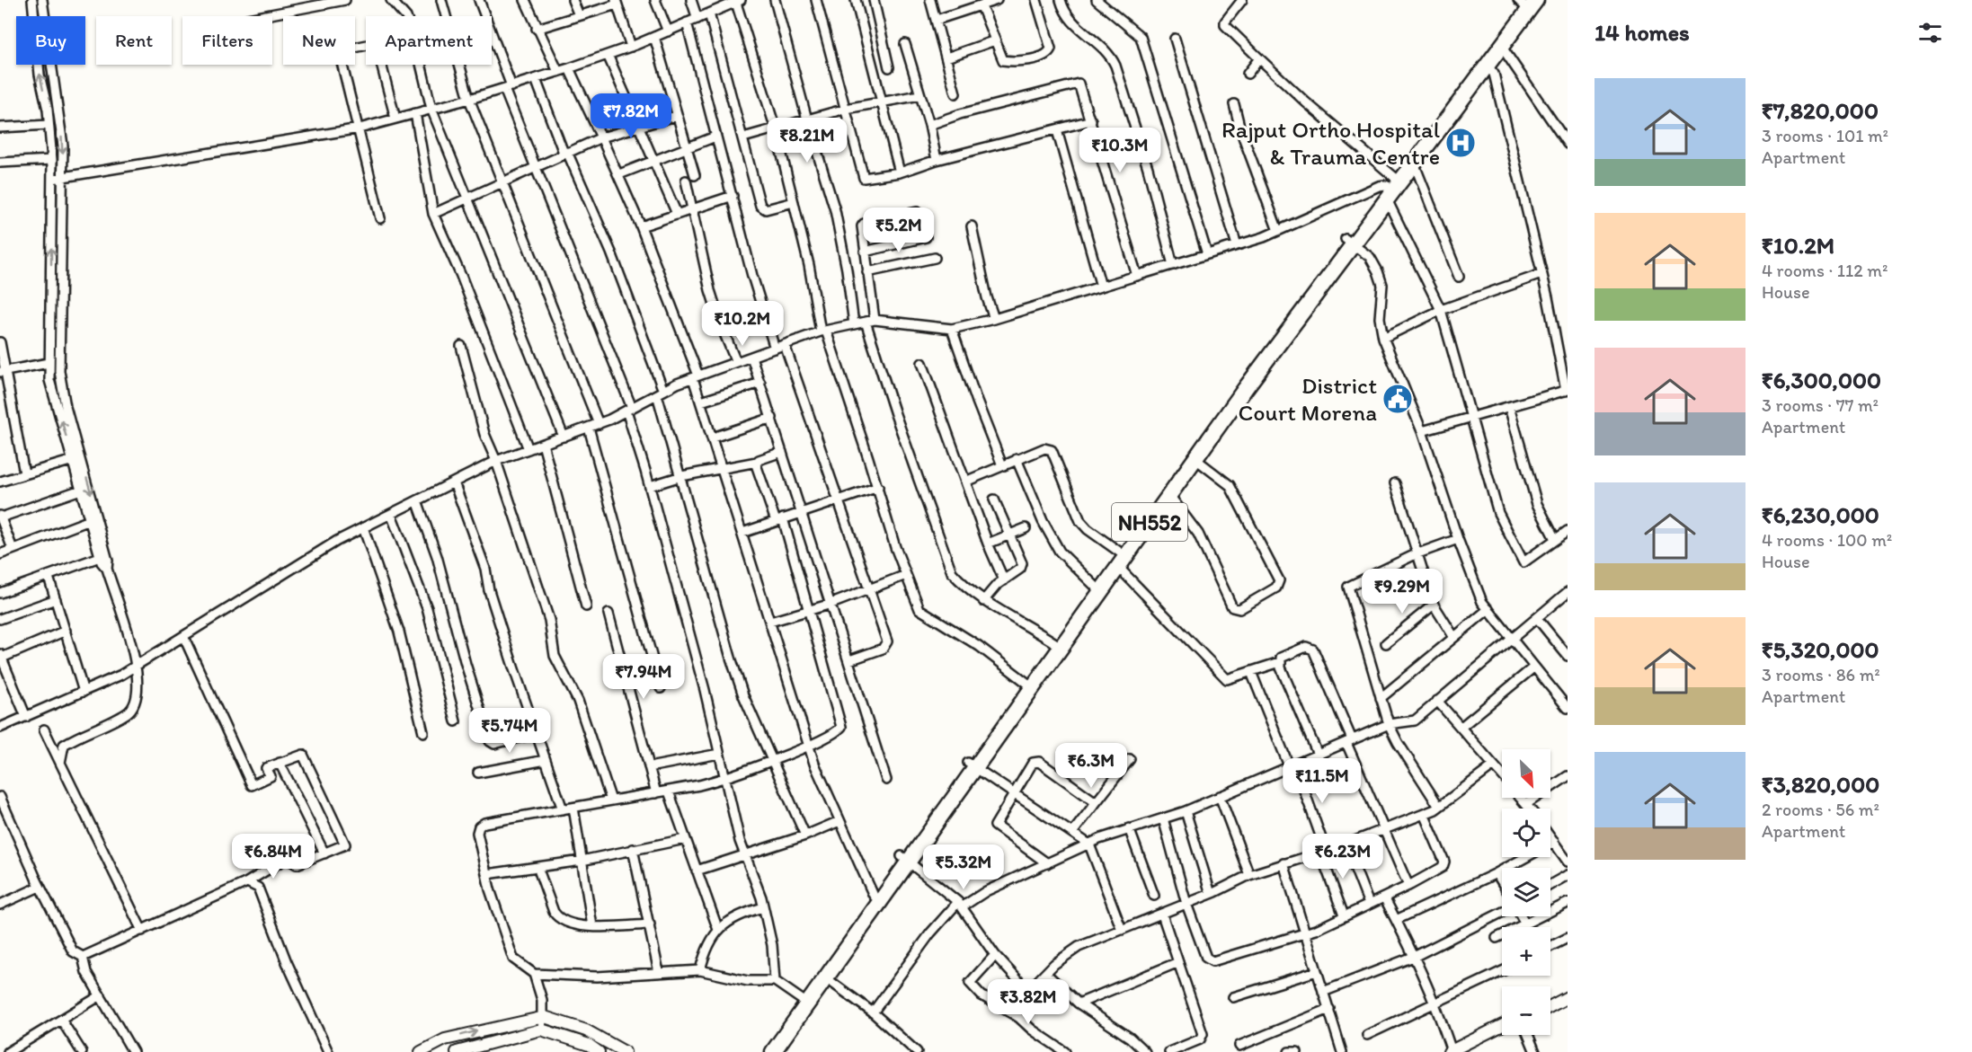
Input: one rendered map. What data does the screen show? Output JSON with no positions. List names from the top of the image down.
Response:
{
  "streets": {
    "highway": ["NH552"]
  },
  "places": {
    "hospital": ["Rajput Ortho Hospital & Trauma Centre"],
    "public building": ["District Court Morena"]
  },
  "north": "bottom right",
  "page": {
    "heading": "14 homes",
    "chip": [
      "Buy",
      "Rent",
      "Filters",
      "New",
      "Apartment"
    ],
    "list": [
      {
        "name": "₹7,820,000",
        "note": "3 rooms · 101 m² · Apartment"
      },
      {
        "name": "₹10.2M",
        "note": "4 rooms · 112 m² · House"
      },
      {
        "name": "₹6,300,000",
        "note": "3 rooms · 77 m² · Apartment"
      },
      {
        "name": "₹6,230,000",
        "note": "4 rooms · 100 m² · House"
      },
      {
        "name": "₹5,320,000",
        "note": "3 rooms · 86 m² · Apartment"
      },
      {
        "name": "₹3,820,000",
        "note": "2 rooms · 56 m² · Apartment"
      }
    ],
    "price": [
      "₹7.82M",
      "₹8.21M",
      "₹10.3M",
      "₹5.2M",
      "₹10.2M",
      "₹9.29M",
      "₹7.94M",
      "₹5.74M",
      "₹6.3M",
      "₹11.5M",
      "₹6.84M",
      "₹6.23M",
      "₹5.32M",
      "₹3.82M"
    ],
    "map_buttons": ["+", "−"]
  }
}
